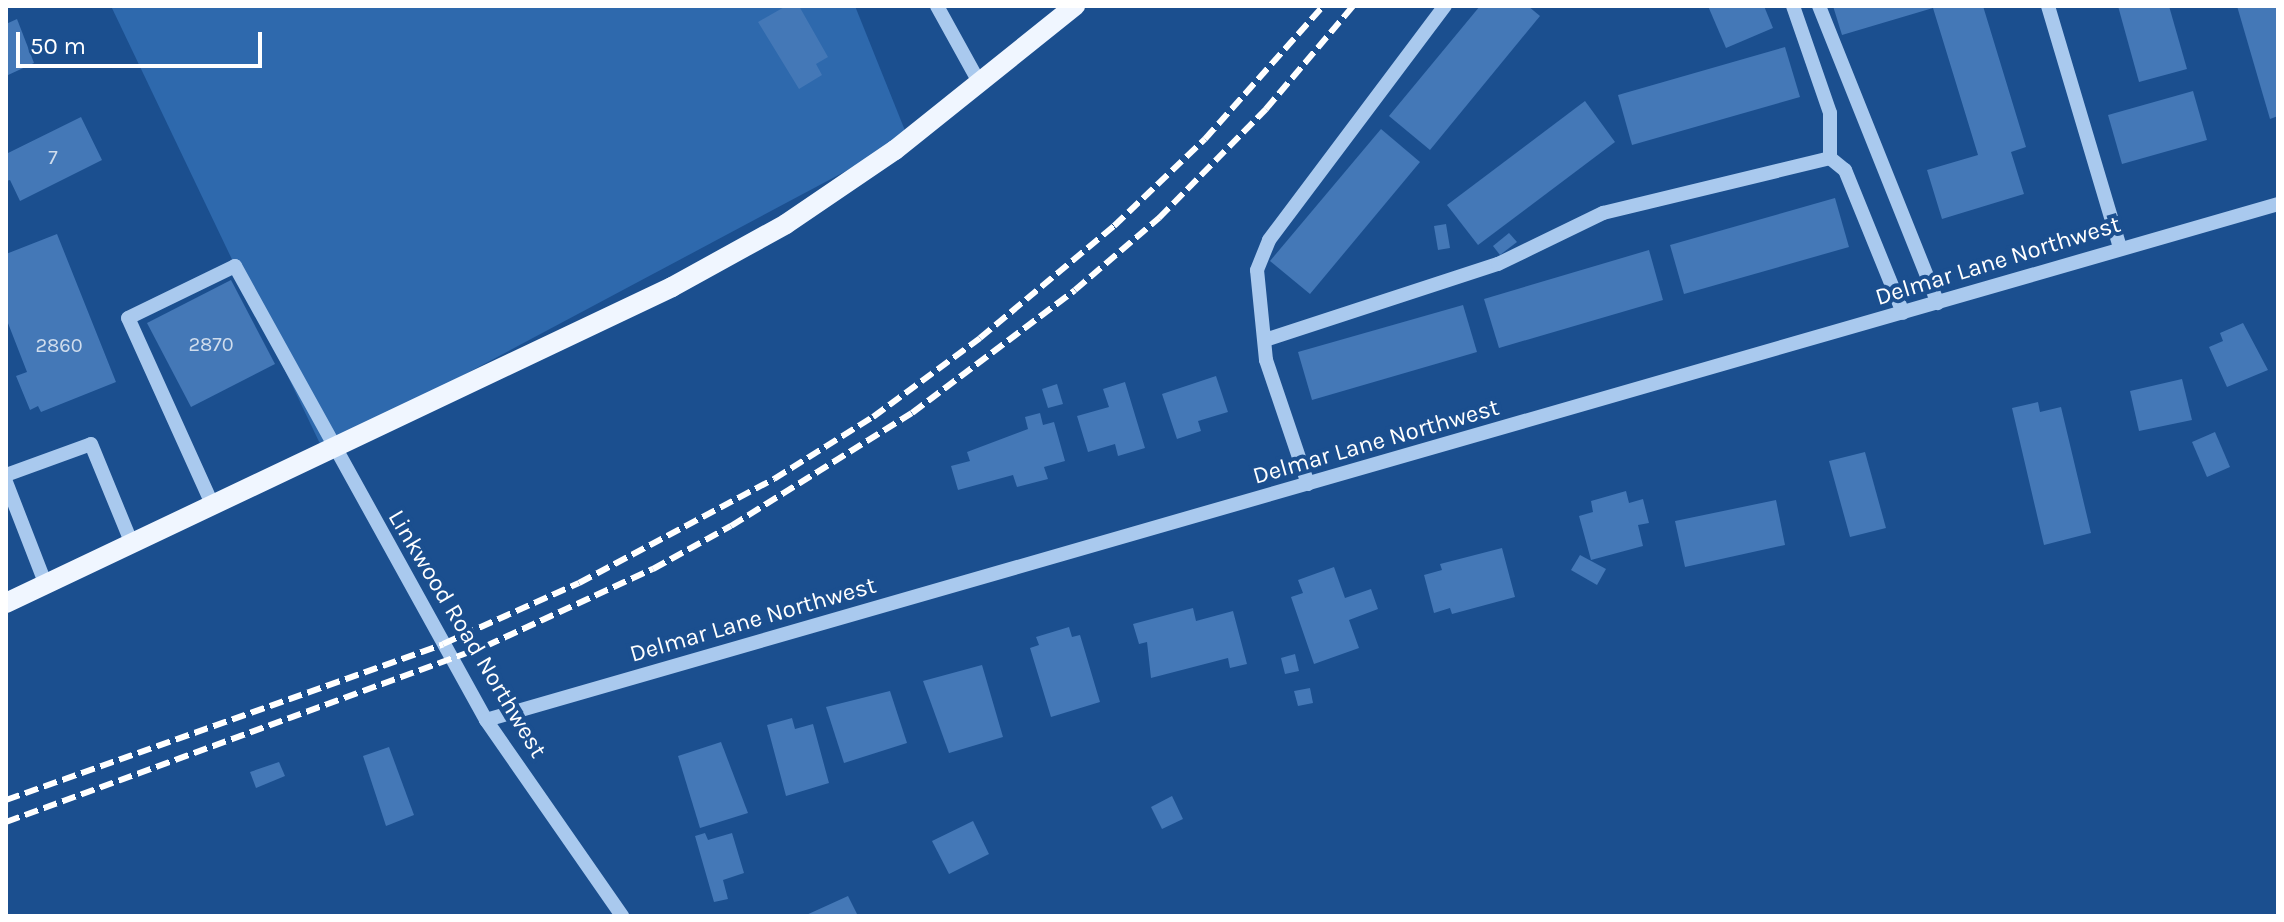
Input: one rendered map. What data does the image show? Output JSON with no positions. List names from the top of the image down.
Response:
{
  "streets": {
    "street": ["Delmar Lane Northwest", "Linkwood Road Northwest"]
  },
  "crossings": [
    ["Delmar Lane Northwest", "Linkwood Road Northwest"]
  ],
  "house_numbers": ["7", "2870", "2860"],
  "scale_bar": "50 m"
}
